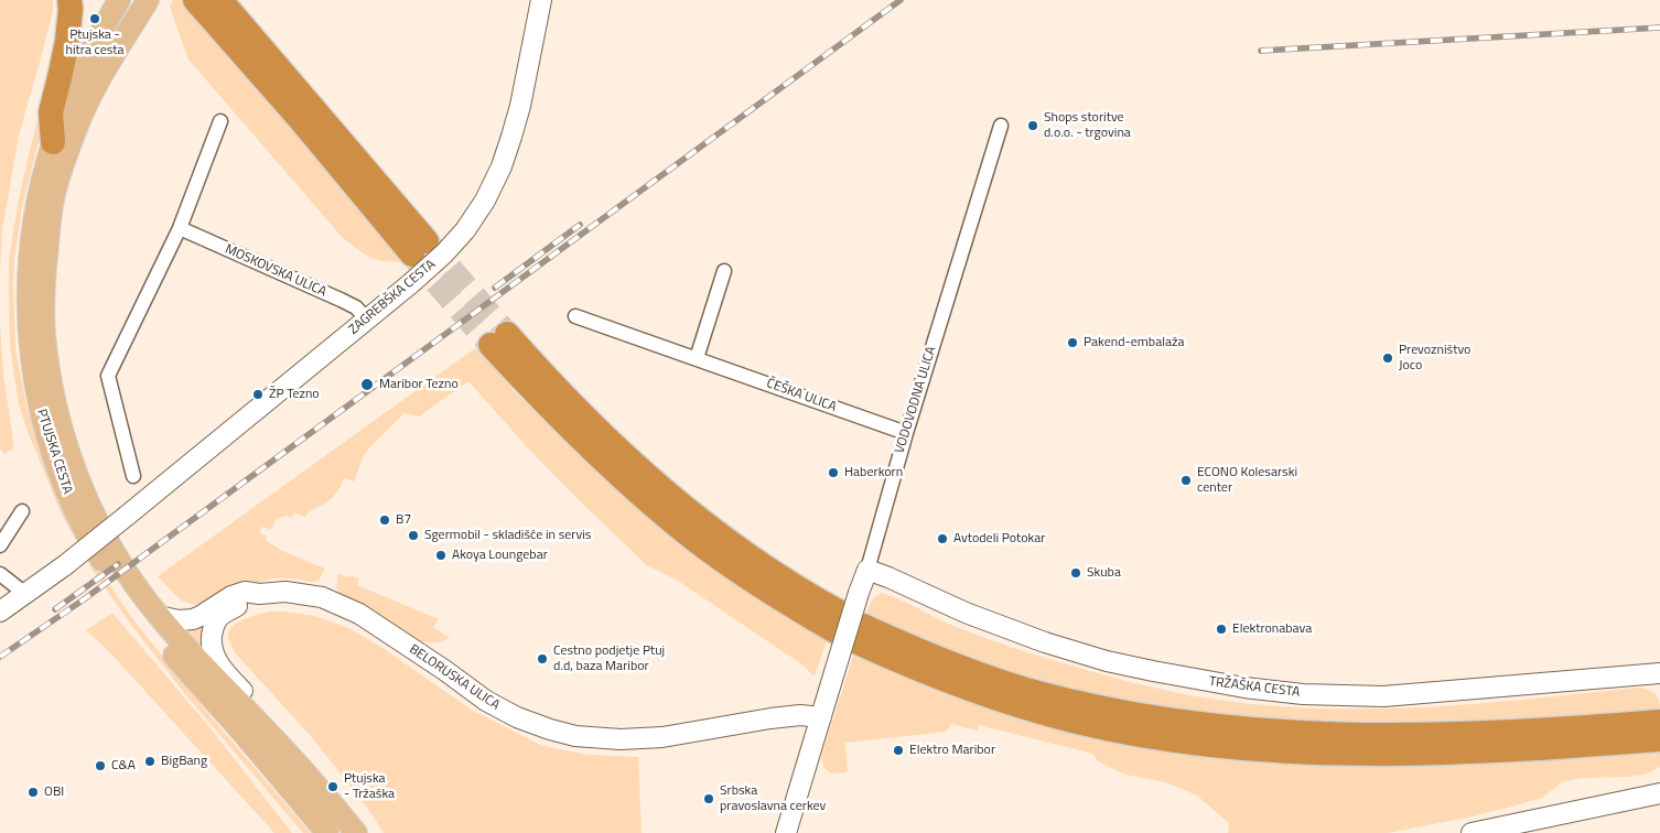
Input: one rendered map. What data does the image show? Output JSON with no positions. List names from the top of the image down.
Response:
{
  "streets": {
    "main road": ["PTUJSKA CESTA"],
    "street": [
      "MOSKOVSKA ULICA",
      "ZAGREBŠKA CESTA",
      "ČEŠKA ULICA",
      "VODOVODNA ULICA",
      "BELORUSKA ULICA",
      "TRŽAŠKA CESTA"
    ]
  },
  "crossings": [
    ["MOSKOVSKA ULICA", "ZAGREBŠKA CESTA"],
    ["ČEŠKA ULICA", "VODOVODNA ULICA"],
    ["VODOVODNA ULICA", "BELORUSKA ULICA"],
    ["VODOVODNA ULICA", "TRŽAŠKA CESTA"],
    ["PTUJSKA CESTA", "BELORUSKA ULICA"]
  ],
  "places": [
    "Ptujska - hitra cesta",
    "Shops storitve d.o.o. - trgovina",
    "Pakend-embalaža",
    "Prevozništvo Joco",
    "Maribor Tezno",
    "ŽP Tezno",
    "Haberkorn",
    "ECONO Kolesarski center",
    "B7",
    "Sgermobil - skladišče in servis",
    "Avtodeli Potokar",
    "Akoya Loungebar",
    "Skuba",
    "Elektronabava",
    "Cestno podjetje Ptuj d.d, baza Maribor",
    "Elektro Maribor",
    "BigBang",
    "C&A",
    "Ptujska - Tržaška",
    "OBI",
    "Srbska pravoslavna cerkev"
  ]
}
